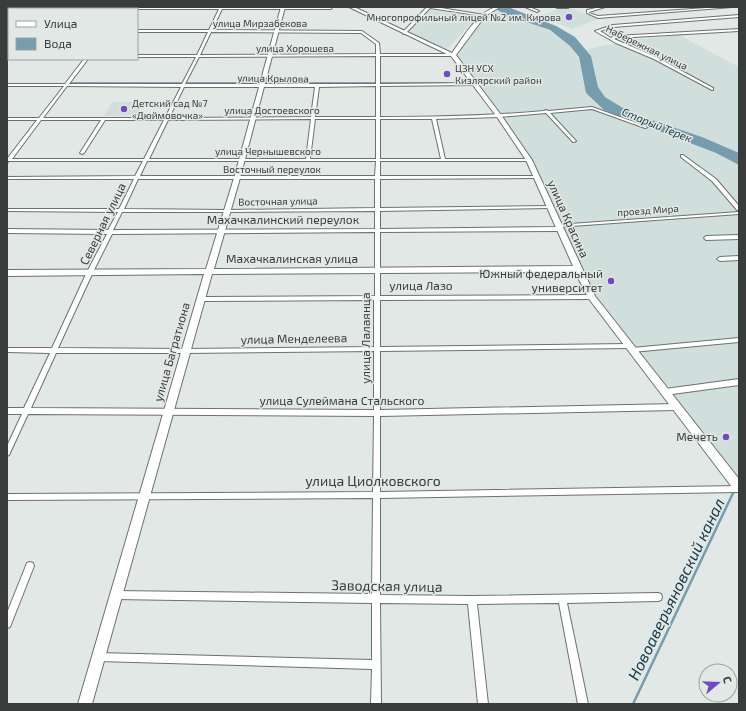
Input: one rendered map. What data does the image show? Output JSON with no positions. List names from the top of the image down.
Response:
{
  "streets": {
    "street": [
      "улица Мирзабекова",
      "Набережная улица",
      "улица Хорошева",
      "улица Крылова",
      "улица Достоевского",
      "улица Чернышевского",
      "Восточный переулок",
      "Восточная улица",
      "проезд Мира",
      "улица Красина",
      "Махачкалинский переулок",
      "Северная улица",
      "Махачкалинская улица",
      "улица Лазо",
      "улица Лалаянца",
      "улица Менделеева",
      "улица Багратиона",
      "улица Сулеймана Стальского",
      "улица Циолковского",
      "Заводская улица"
    ]
  },
  "crossings": [
    ["улица Мирзабекова", "Северная улица"],
    ["улица Мирзабекова", "улица Лалаянца"],
    ["улица Мирзабекова", "улица Багратиона"],
    ["улица Хорошева", "улица Красина"],
    ["улица Хорошева", "Северная улица"],
    ["улица Хорошева", "улица Лалаянца"],
    ["улица Хорошева", "улица Багратиона"],
    ["улица Крылова", "улица Красина"],
    ["улица Крылова", "Северная улица"],
    ["улица Крылова", "улица Лалаянца"],
    ["улица Крылова", "улица Багратиона"],
    ["улица Достоевского", "улица Красина"],
    ["улица Достоевского", "Северная улица"],
    ["улица Достоевского", "улица Лалаянца"],
    ["улица Достоевского", "улица Багратиона"],
    ["улица Чернышевского", "улица Красина"],
    ["улица Чернышевского", "Северная улица"],
    ["улица Чернышевского", "улица Лалаянца"],
    ["улица Чернышевского", "улица Багратиона"],
    ["Восточный переулок", "улица Красина"],
    ["Восточный переулок", "Северная улица"],
    ["Восточный переулок", "улица Лалаянца"],
    ["Восточный переулок", "улица Багратиона"],
    ["Восточная улица", "улица Красина"],
    ["Восточная улица", "Северная улица"],
    ["Восточная улица", "улица Лалаянца"],
    ["Восточная улица", "улица Багратиона"],
    ["проезд Мира", "улица Красина"],
    ["проезд Мира", "Махачкалинский переулок"],
    ["улица Красина", "Махачкалинский переулок"],
    ["улица Красина", "Махачкалинская улица"],
    ["улица Красина", "улица Лазо"],
    ["улица Красина", "улица Менделеева"],
    ["улица Красина", "улица Сулеймана Стальского"],
    ["улица Красина", "улица Циолковского"],
    ["Махачкалинский переулок", "Северная улица"],
    ["Махачкалинский переулок", "улица Лалаянца"],
    ["Махачкалинский переулок", "улица Багратиона"],
    ["Северная улица", "Махачкалинская улица"],
    ["Северная улица", "улица Менделеева"],
    ["Северная улица", "улица Сулеймана Стальского"],
    ["Махачкалинская улица", "улица Лалаянца"],
    ["Махачкалинская улица", "улица Багратиона"],
    ["улица Лазо", "улица Лалаянца"],
    ["улица Лазо", "улица Багратиона"],
    ["улица Лалаянца", "улица Менделеева"],
    ["улица Лалаянца", "улица Сулеймана Стальского"],
    ["улица Лалаянца", "улица Циолковского"],
    ["улица Лалаянца", "Заводская улица"],
    ["улица Менделеева", "улица Багратиона"],
    ["улица Багратиона", "улица Сулеймана Стальского"],
    ["улица Багратиона", "улица Циолковского"],
    ["улица Багратиона", "Заводская улица"]
  ],
  "water": ["Старый Терек", "Новоаверьяновский канал"],
  "places": [
    "Многопрофильный лицей №2 им. Кирова",
    "ЦЗН УСХ Кизлярский район",
    "Детский сад №7 «Дюймовочка»",
    "Южный федеральный университет",
    "Мечеть"
  ],
  "legend": ["Улица", "Вода"],
  "north": "right"
}
